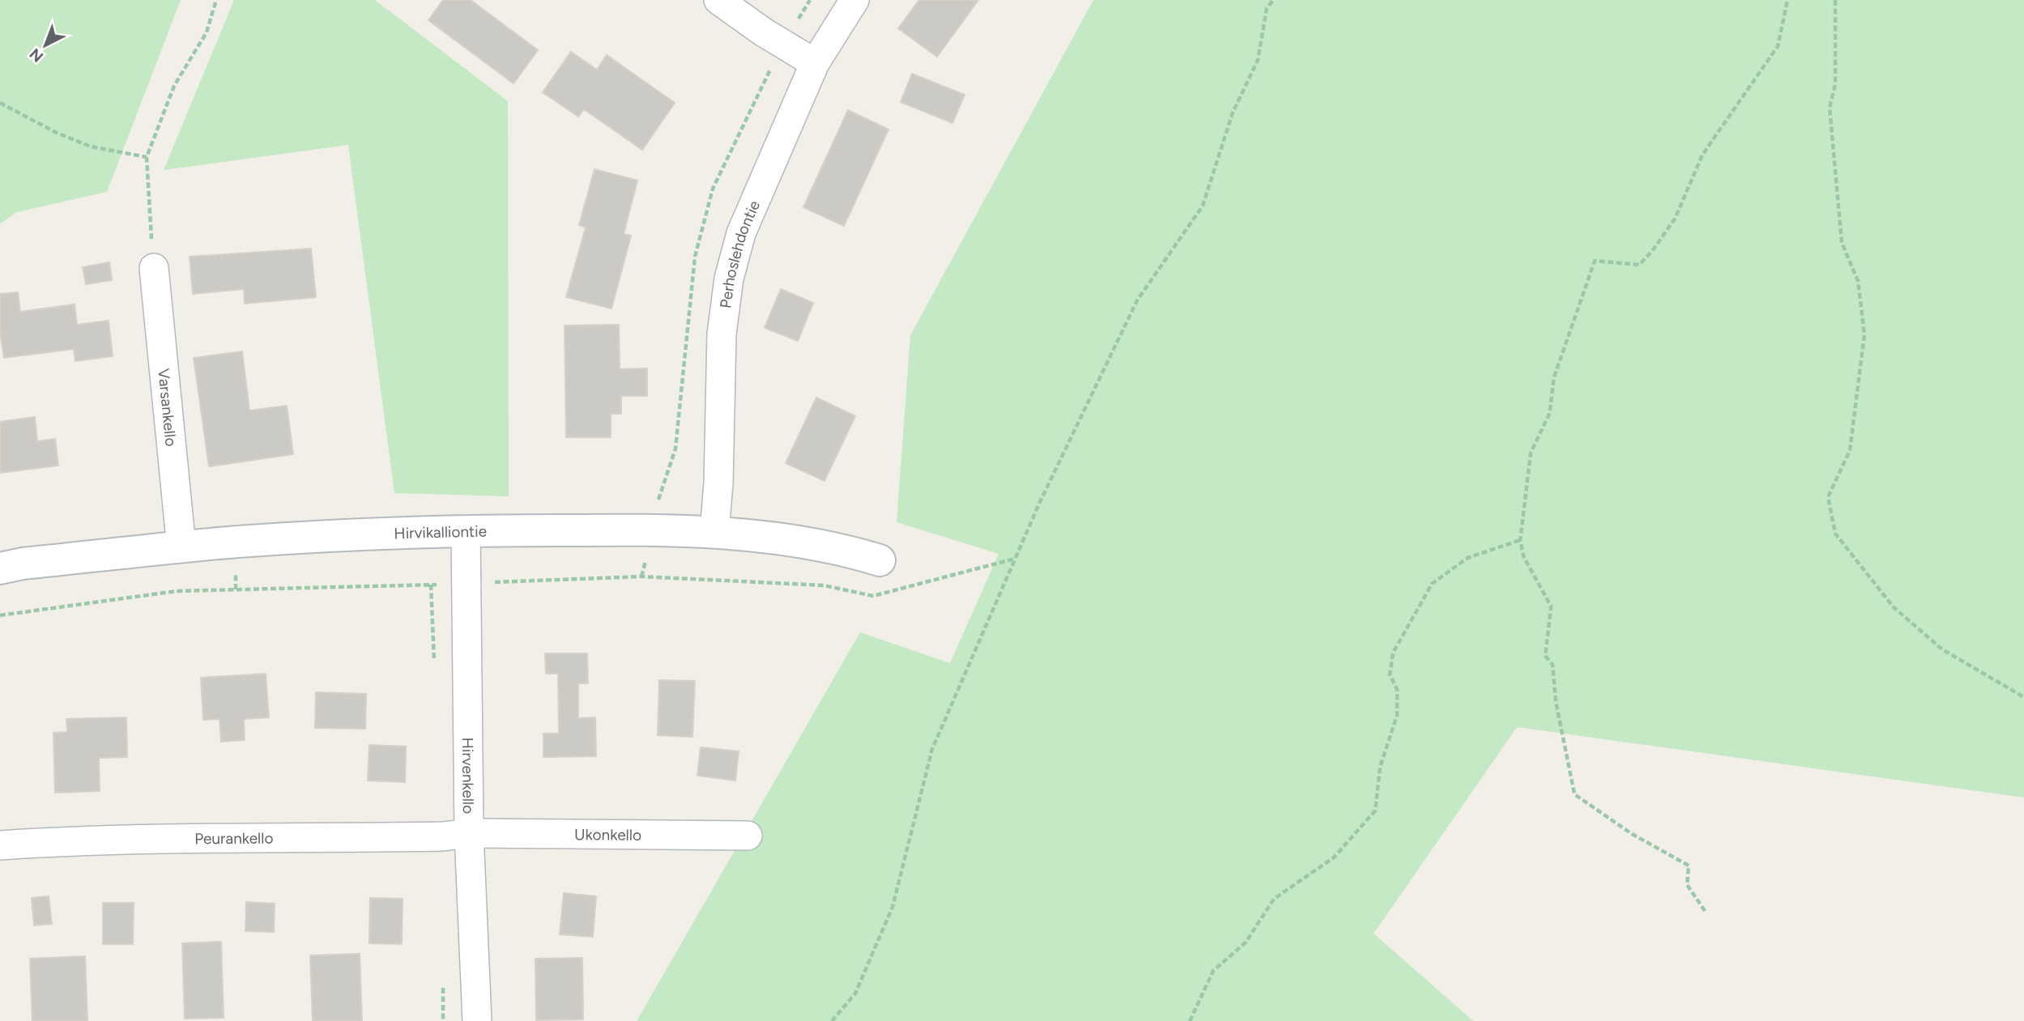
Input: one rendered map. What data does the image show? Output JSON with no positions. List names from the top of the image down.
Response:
{
  "streets": {
    "street": [
      "Perhoslehdontie",
      "Varsankello",
      "Hirvikalliontie",
      "Hirvenkello",
      "Ukonkello",
      "Peurankello"
    ]
  },
  "crossings": [
    ["Perhoslehdontie", "Hirvikalliontie"],
    ["Varsankello", "Hirvikalliontie"],
    ["Hirvikalliontie", "Hirvenkello"],
    ["Hirvenkello", "Ukonkello"],
    ["Hirvenkello", "Peurankello"],
    ["Ukonkello", "Peurankello"]
  ],
  "north": "bottom left"
}
